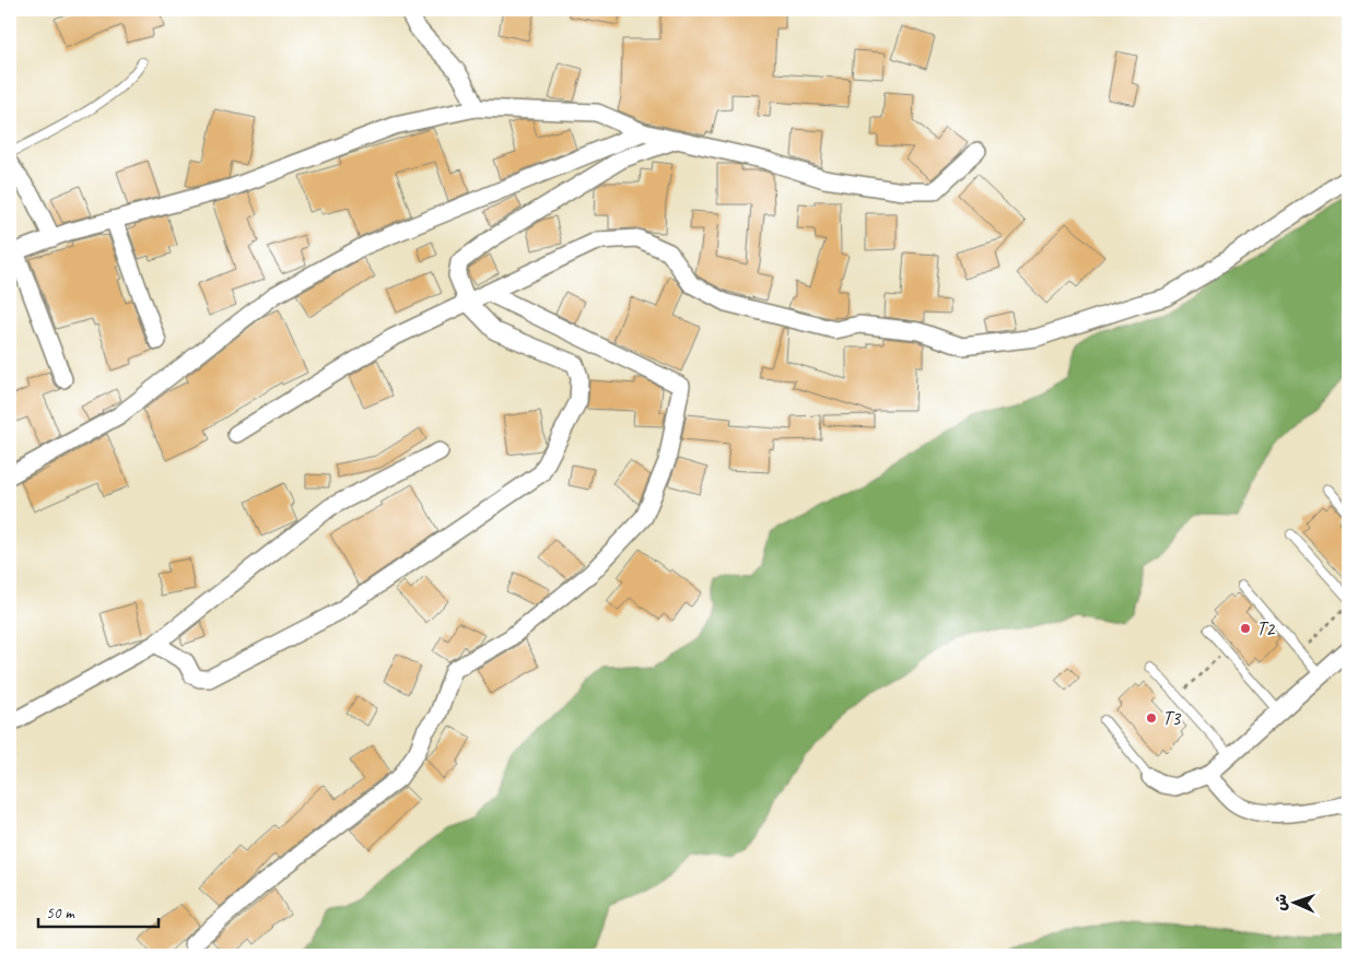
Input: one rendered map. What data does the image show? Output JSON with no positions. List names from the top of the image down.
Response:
{
  "places": ["T2", "T3"],
  "scale_bar": "50 m",
  "north": "left"
}
